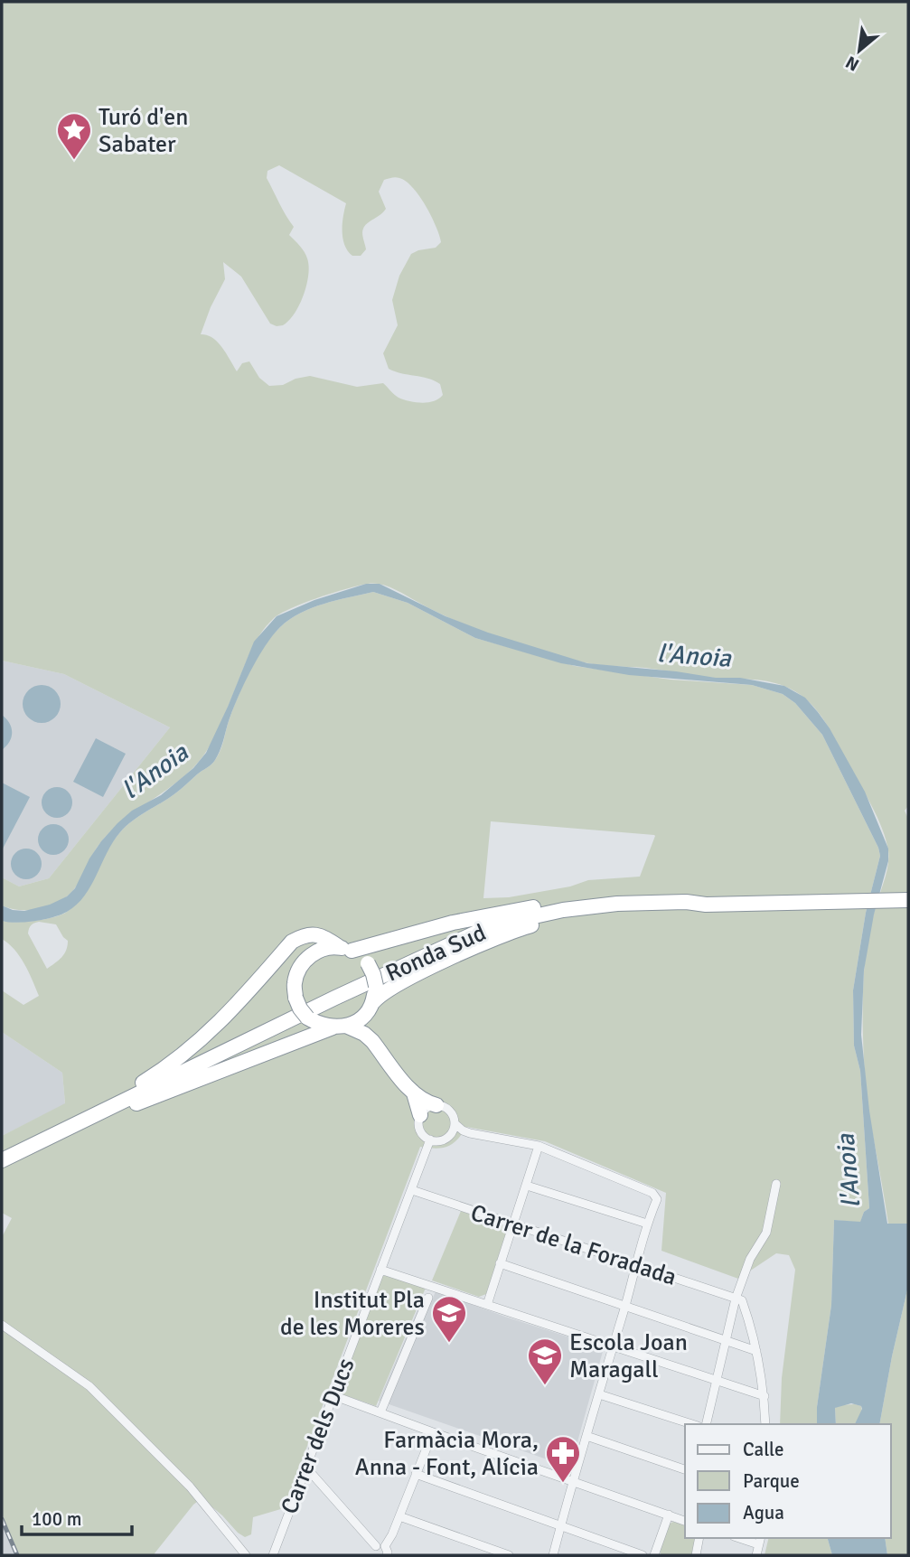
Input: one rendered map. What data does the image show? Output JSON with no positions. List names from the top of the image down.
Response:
{
  "streets": {
    "highway": ["Ronda Sud"],
    "street": ["Carrer de la Foradada", "Carrer dels Ducs"]
  },
  "crossings": [
    ["Carrer de la Foradada", "Carrer dels Ducs"]
  ],
  "water": ["l'Anoia"],
  "places": {
    "place": ["Turó d'en Sabater"],
    "school or university": ["Institut Pla de les Moreres", "Escola Joan Maragall"],
    "pharmacy": ["Farmàcia Mora, Anna - Font, Alícia"]
  },
  "legend": ["Calle", "Parque", "Agua"],
  "scale_bar": "100 m",
  "north": "bottom left"
}
